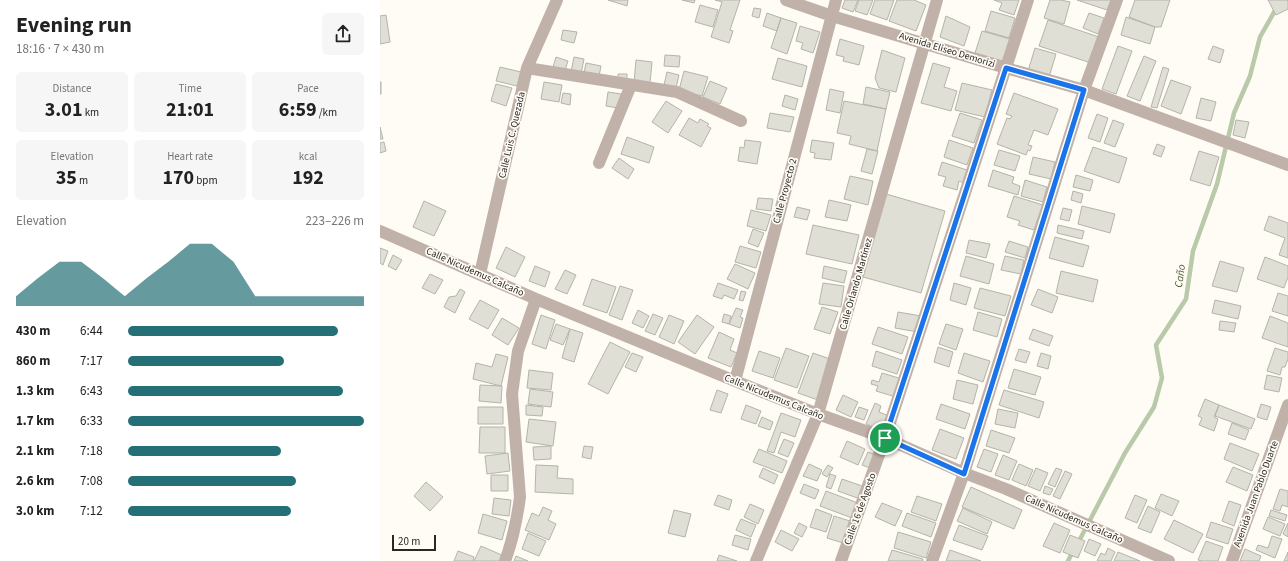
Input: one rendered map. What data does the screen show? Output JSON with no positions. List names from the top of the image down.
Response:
{
  "streets": {
    "street": [
      "Avenida Eliseo Demorizi",
      "Calle Luis C. Quezada",
      "Calle Proyecto 2",
      "Calle Nicudemus Calcaño",
      "Calle Orlando Martínez",
      "Avenida Juan Pablo Duarte",
      "Calle 16 de Agosto"
    ]
  },
  "crossings": [
    ["Avenida Eliseo Demorizi", "Calle Proyecto 2"],
    ["Avenida Eliseo Demorizi", "Calle Orlando Martínez"],
    ["Avenida Eliseo Demorizi", "Calle 16 de Agosto"],
    ["Calle Luis C. Quezada", "Calle Nicudemus Calcaño"],
    ["Calle Proyecto 2", "Calle Nicudemus Calcaño"],
    ["Calle Nicudemus Calcaño", "Calle Orlando Martínez"],
    ["Calle Nicudemus Calcaño", "Calle 16 de Agosto"]
  ],
  "water": ["Caño"],
  "scale_bar": "20 m",
  "page": {
    "heading": ["Evening run", "18:16 · 7 × 430 m"],
    "stats": [
      ["Distance", "3.01 km"],
      ["Time", "21:01"],
      ["Pace", "6:59 /km"],
      ["Elevation", "35 m"],
      ["Heart rate", "170 bpm"],
      ["kcal", "192"]
    ],
    "chart": ["Elevation", "223–226 m"],
    "list": [
      {
        "name": "430 m",
        "note": "6:44"
      },
      {
        "name": "860 m",
        "note": "7:17"
      },
      {
        "name": "1.3 km",
        "note": "6:43"
      },
      {
        "name": "1.7 km",
        "note": "6:33"
      },
      {
        "name": "2.1 km",
        "note": "7:18"
      },
      {
        "name": "2.6 km",
        "note": "7:08"
      },
      {
        "name": "3.0 km",
        "note": "7:12"
      }
    ],
    "scale": "20 m"
  }
}
